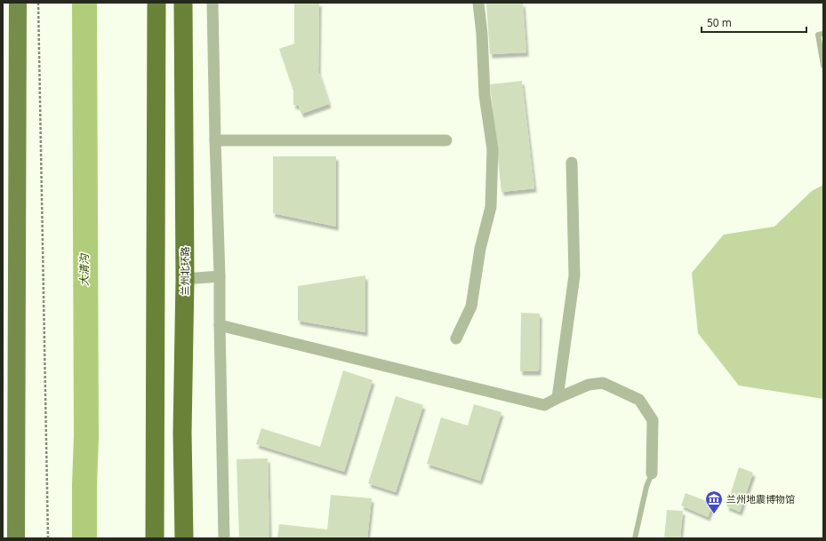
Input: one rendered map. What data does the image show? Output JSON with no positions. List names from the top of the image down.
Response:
{
  "streets": {
    "highway": ["兰州北环路"]
  },
  "water": ["大清沟"],
  "places": {
    "museum": ["兰州地震博物馆"]
  },
  "scale_bar": "50 m"
}
